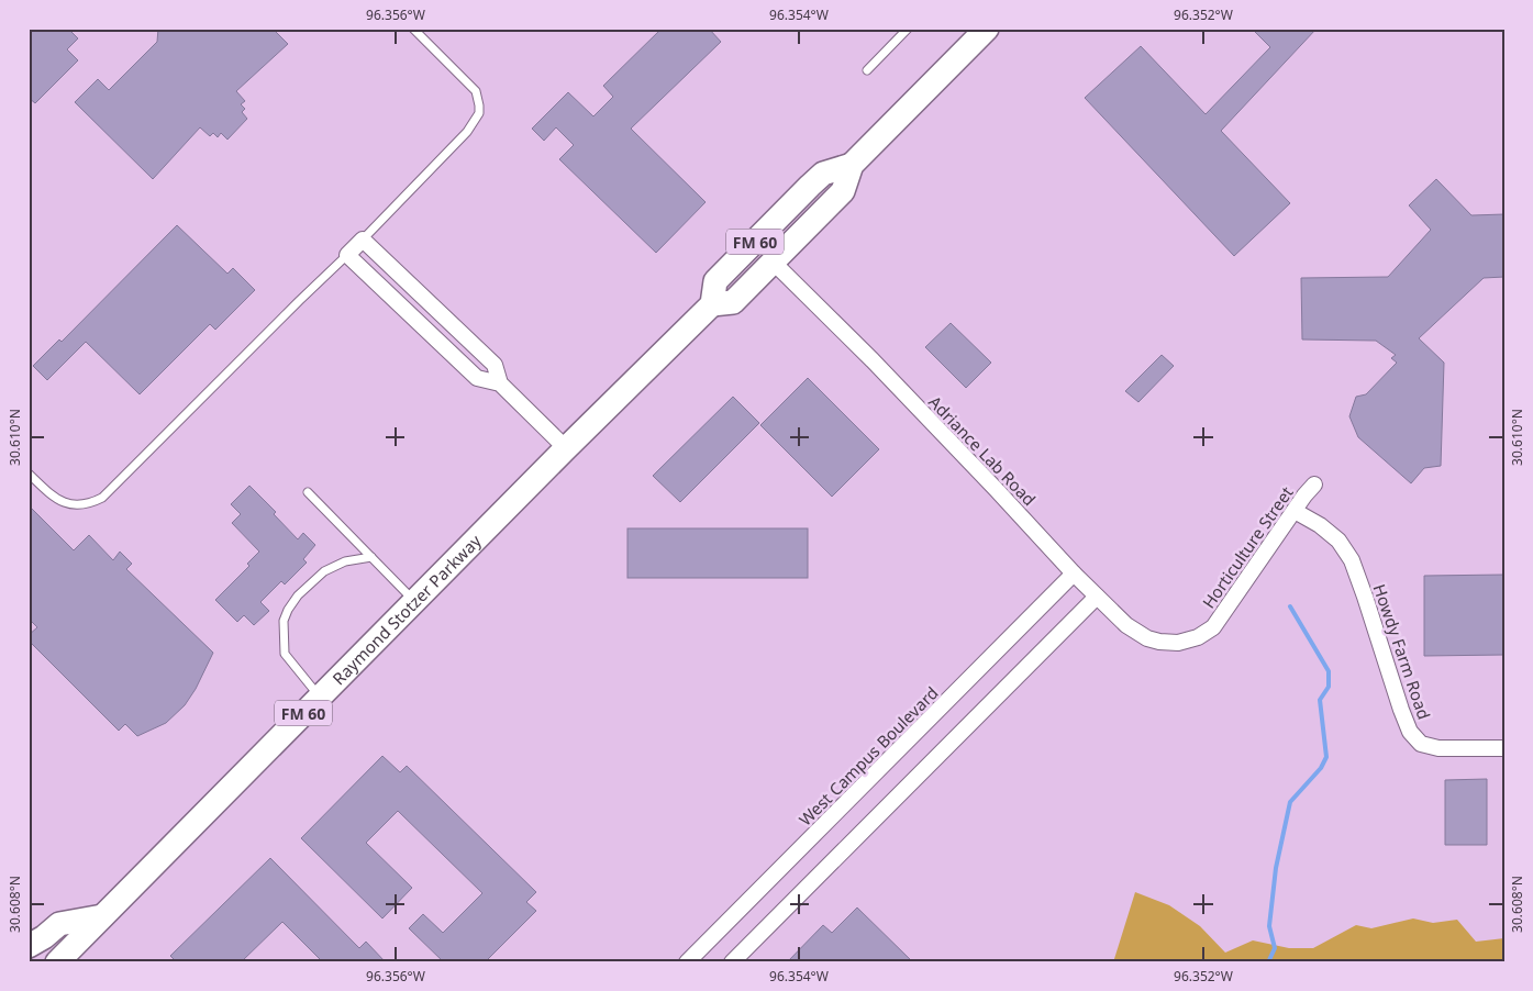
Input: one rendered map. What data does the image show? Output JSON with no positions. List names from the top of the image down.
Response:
{
  "streets": {
    "main road": ["FM 60", "Raymond Stotzer Parkway"],
    "street": [
      "Adriance Lab Road",
      "Horticulture Street",
      "Howdy Farm Road",
      "West Campus Boulevard"
    ]
  },
  "crossings": [
    ["Adriance Lab Road", "Horticulture Street"],
    ["Adriance Lab Road", "Raymond Stotzer Parkway"],
    ["Adriance Lab Road", "West Campus Boulevard"],
    ["Horticulture Street", "Howdy Farm Road"]
  ],
  "coordinates": [
    "96.356°W",
    "96.354°W",
    "96.352°W",
    "30.610°N",
    "30.608°N"
  ]
}
